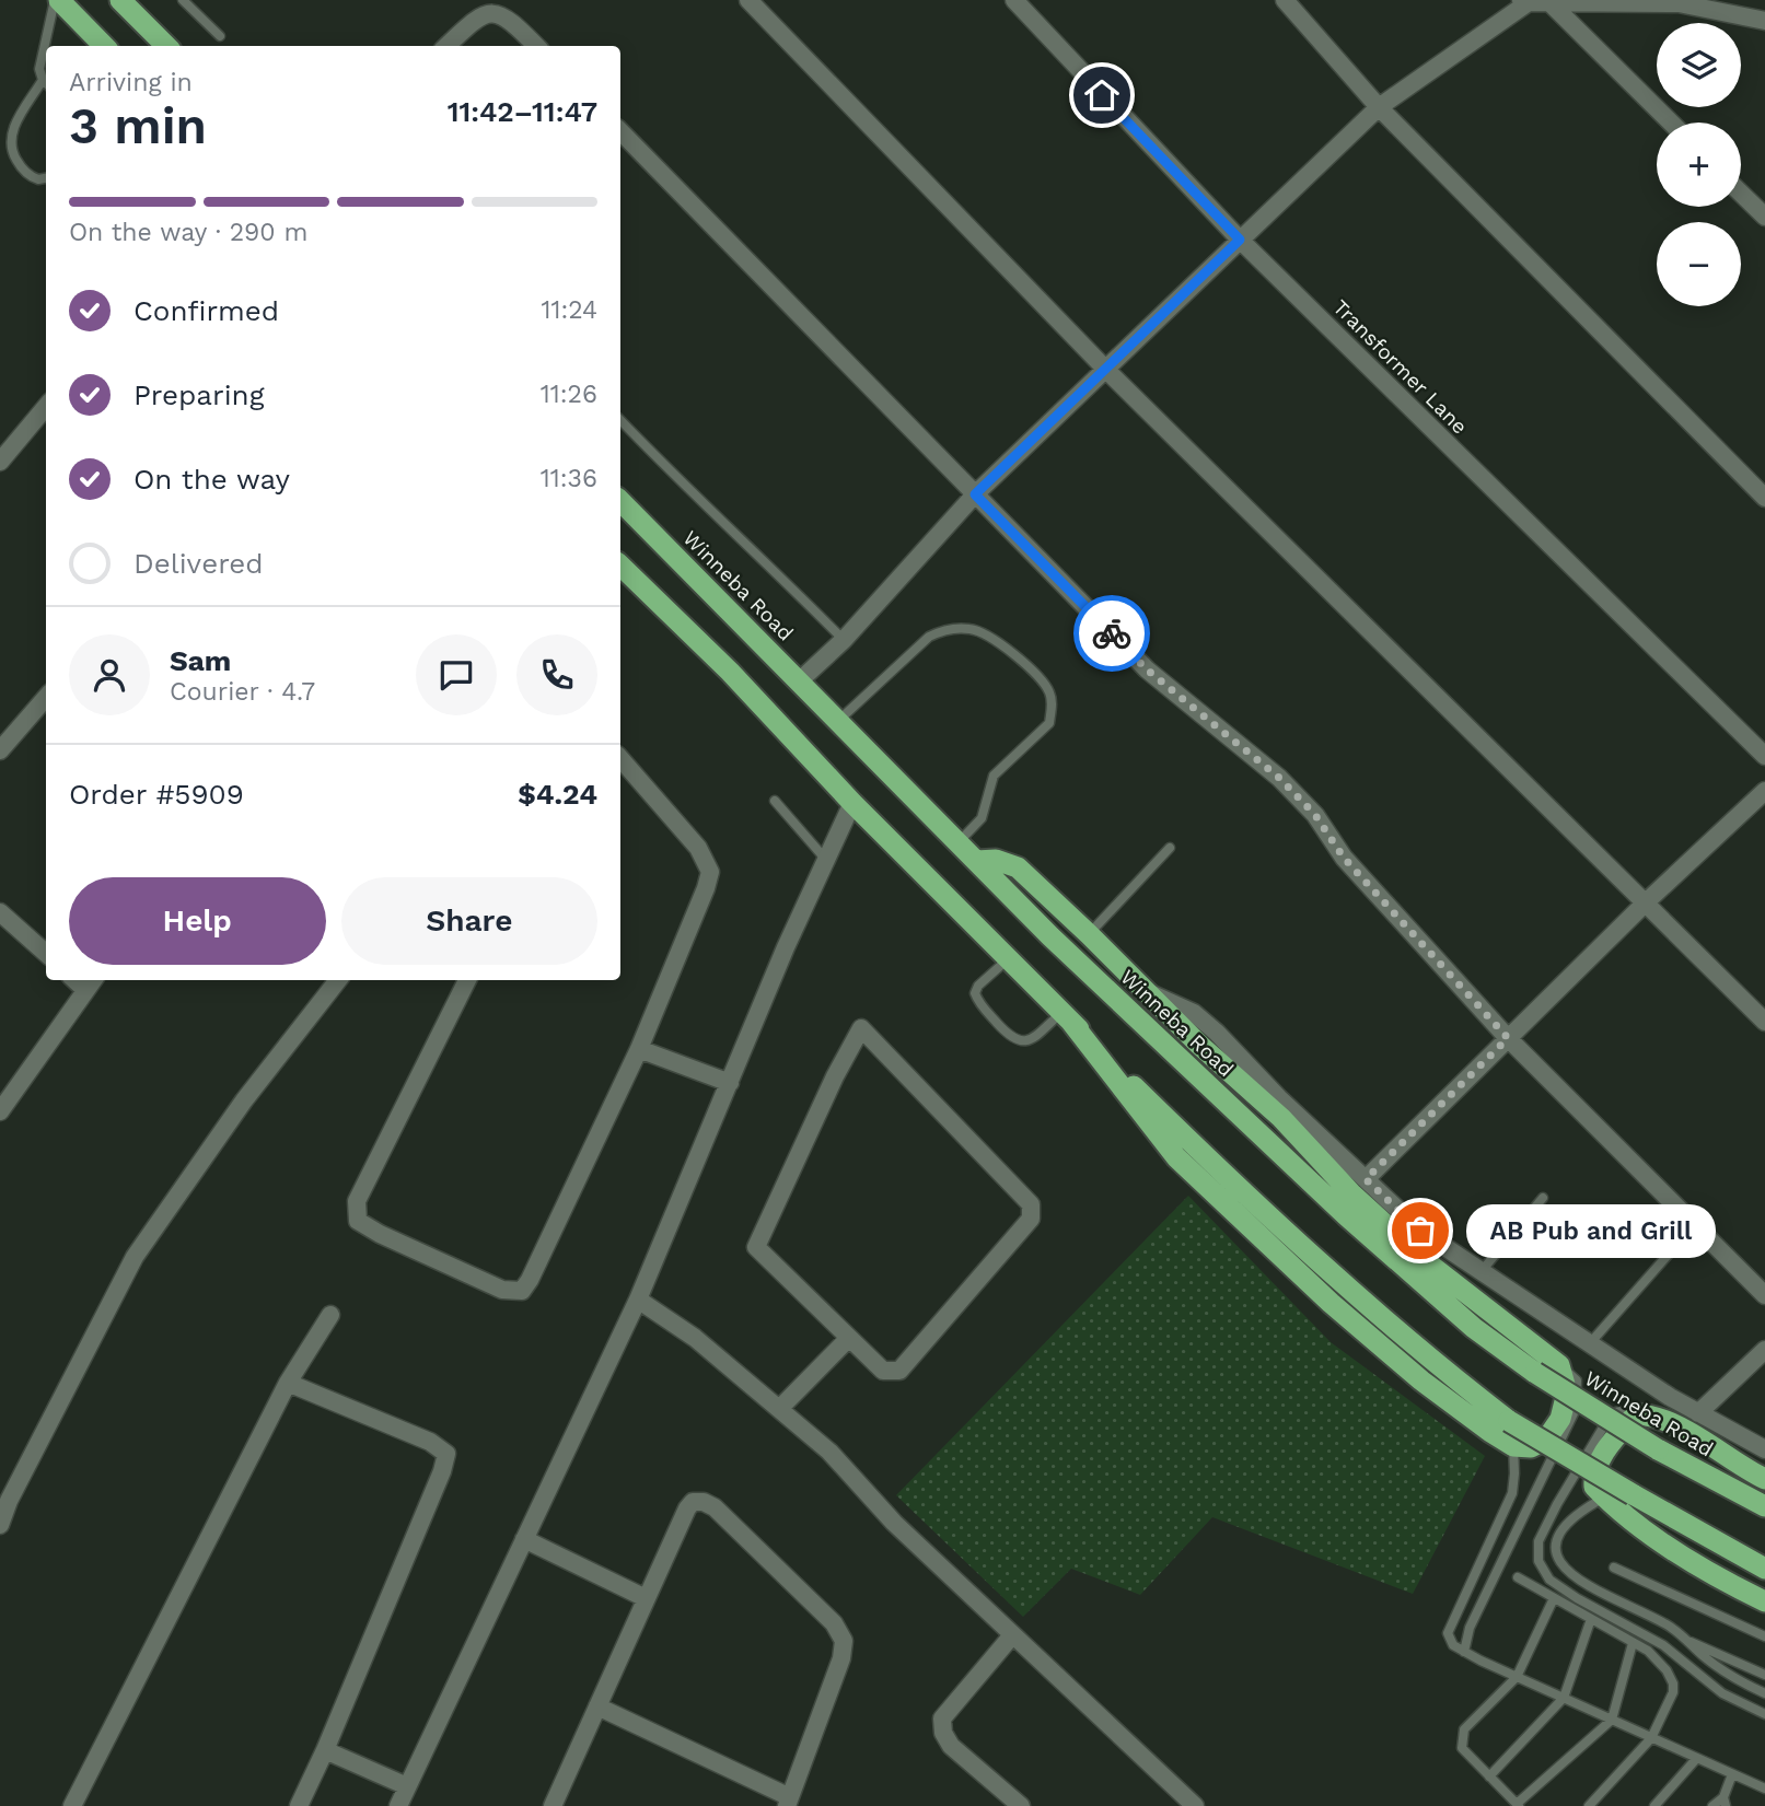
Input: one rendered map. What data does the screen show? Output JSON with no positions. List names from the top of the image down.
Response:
{
  "streets": {
    "highway": ["Winneba Road"],
    "street": ["Transformer Lane"]
  },
  "places": ["AB Pub and Grill"],
  "page": {
    "map_buttons": ["+", "−"],
    "heading": ["3 min", "Arriving in", "11:42–11:47"],
    "panel": [
      "Sam",
      "Courier · 4.7",
      "Order #5909",
      "$4.24"
    ],
    "bar": "On the way · 290 m",
    "list": [
      ["Confirmed", "11:24"],
      ["Preparing", "11:26"],
      ["On the way", "11:36"],
      "Delivered"
    ],
    "buttons": ["Help", "Share"],
    "bubble": "AB Pub and Grill"
  }
}
